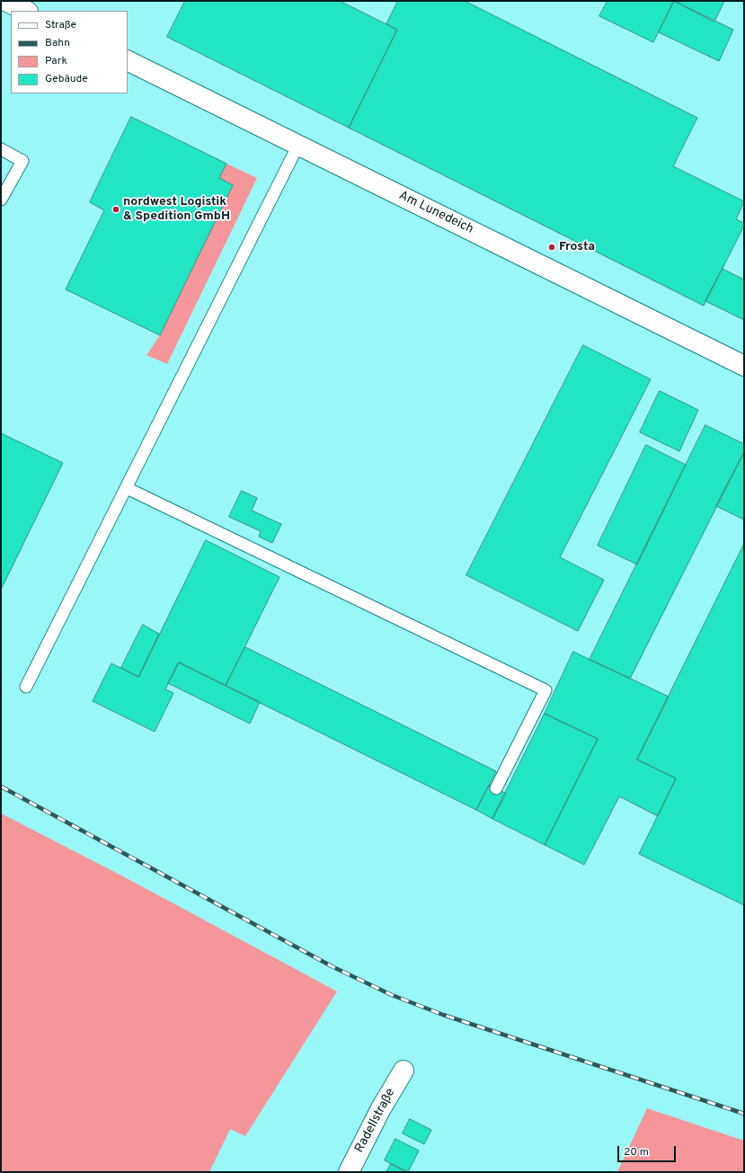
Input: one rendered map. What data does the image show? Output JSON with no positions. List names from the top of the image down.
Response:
{
  "streets": {
    "street": ["Am Lunedeich", "Radellstraße"]
  },
  "places": ["nordwest Logistik & Spedition GmbH", "Frosta"],
  "legend": [
    "Straße",
    "Bahn",
    "Park",
    "Gebäude"
  ],
  "scale_bar": "20 m"
}
